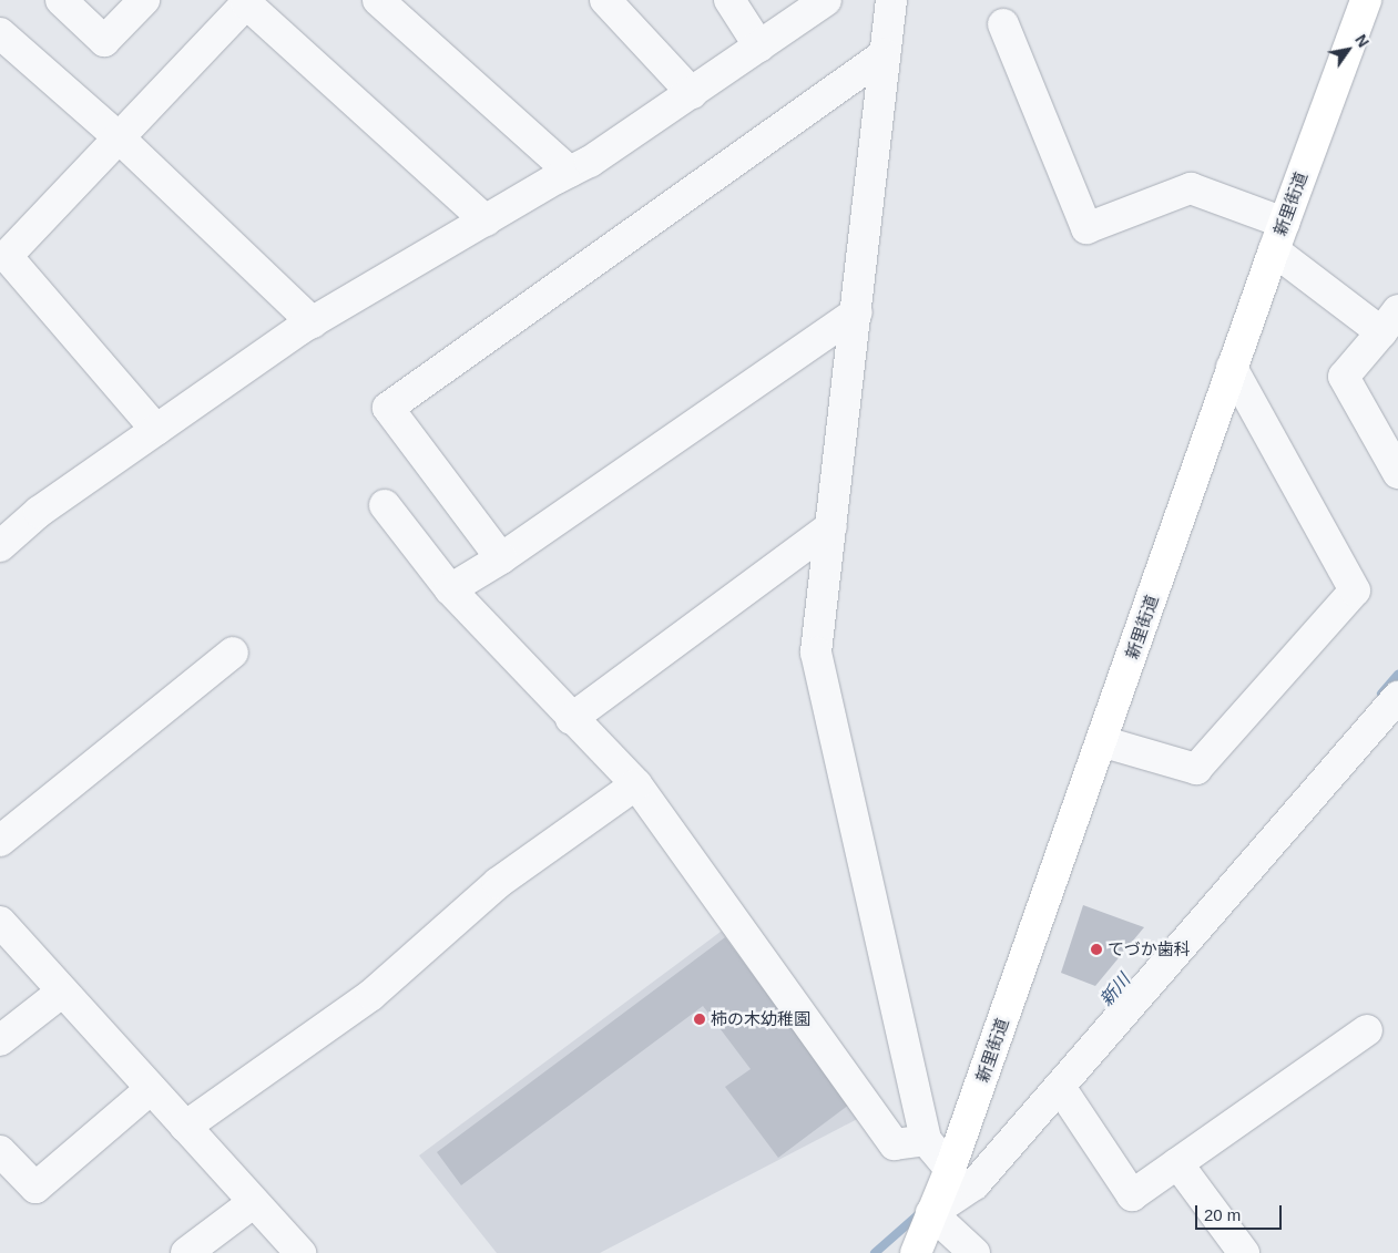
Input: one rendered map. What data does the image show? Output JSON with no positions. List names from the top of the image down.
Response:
{
  "streets": {
    "main road": ["新里街道"]
  },
  "water": ["新川"],
  "places": ["てづか歯科", "柿の木幼稚園"],
  "scale_bar": "20 m",
  "north": "top right"
}
